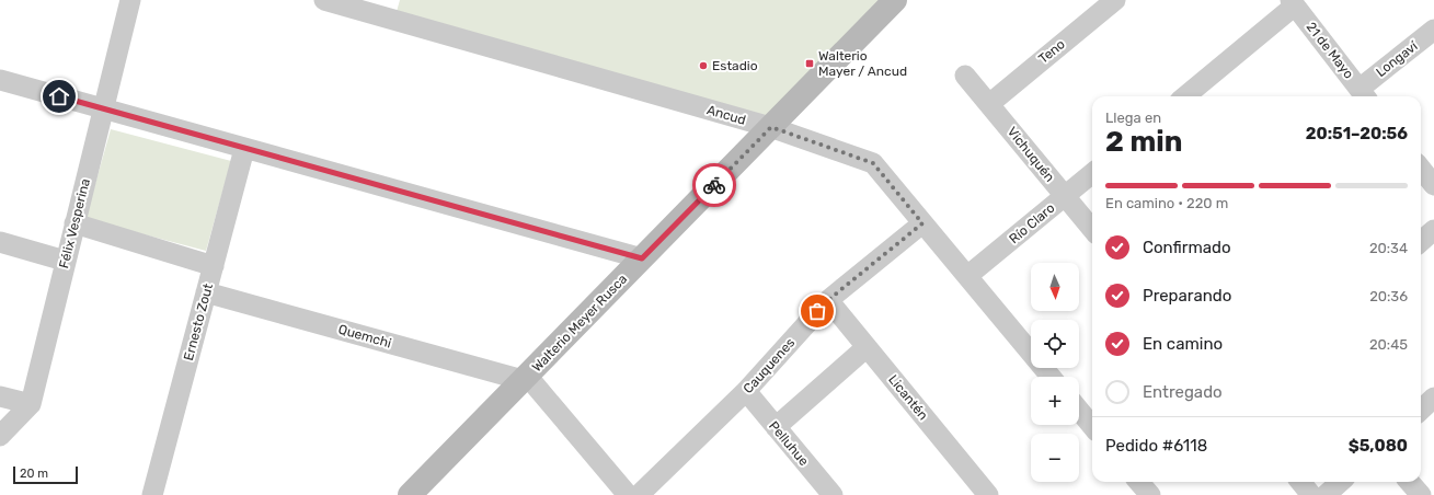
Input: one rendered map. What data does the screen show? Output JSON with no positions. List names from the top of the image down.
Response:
{
  "streets": {
    "street": [
      "21 de Mayo",
      "Teno",
      "Longaví",
      "Ancud",
      "Vichuquén",
      "Félix Vesperina",
      "Río Claro",
      "Ernesto Zout",
      "Walterio Meyer Rusca",
      "Quemchi",
      "Cauquenes",
      "Licantén",
      "Pelluhue"
    ]
  },
  "crossings": [
    ["21 de Mayo", "Longaví"],
    ["Teno", "Vichuquén"],
    ["Ancud", "Río Claro"],
    ["Ancud", "Walterio Meyer Rusca"],
    ["Ancud", "Cauquenes"],
    ["Vichuquén", "Río Claro"],
    ["Ernesto Zout", "Quemchi"],
    ["Walterio Meyer Rusca", "Quemchi"],
    ["Cauquenes", "Licantén"],
    ["Cauquenes", "Pelluhue"]
  ],
  "places": {
    "transit": ["Walterio Mayer / Ancud"],
    "other": ["Estadio"]
  },
  "scale_bar": "20 m",
  "north": "bottom",
  "page": {
    "heading": ["2 min", "Llega en", "20:51–20:56"],
    "panel": ["Pedido #6118", "$5,080"],
    "bar": "En camino · 220 m",
    "list": [
      ["Confirmado", "20:34"],
      ["Preparando", "20:36"],
      ["En camino", "20:45"],
      "Entregado"
    ],
    "map_buttons": ["+", "−"],
    "scale": "20 m"
  }
}
